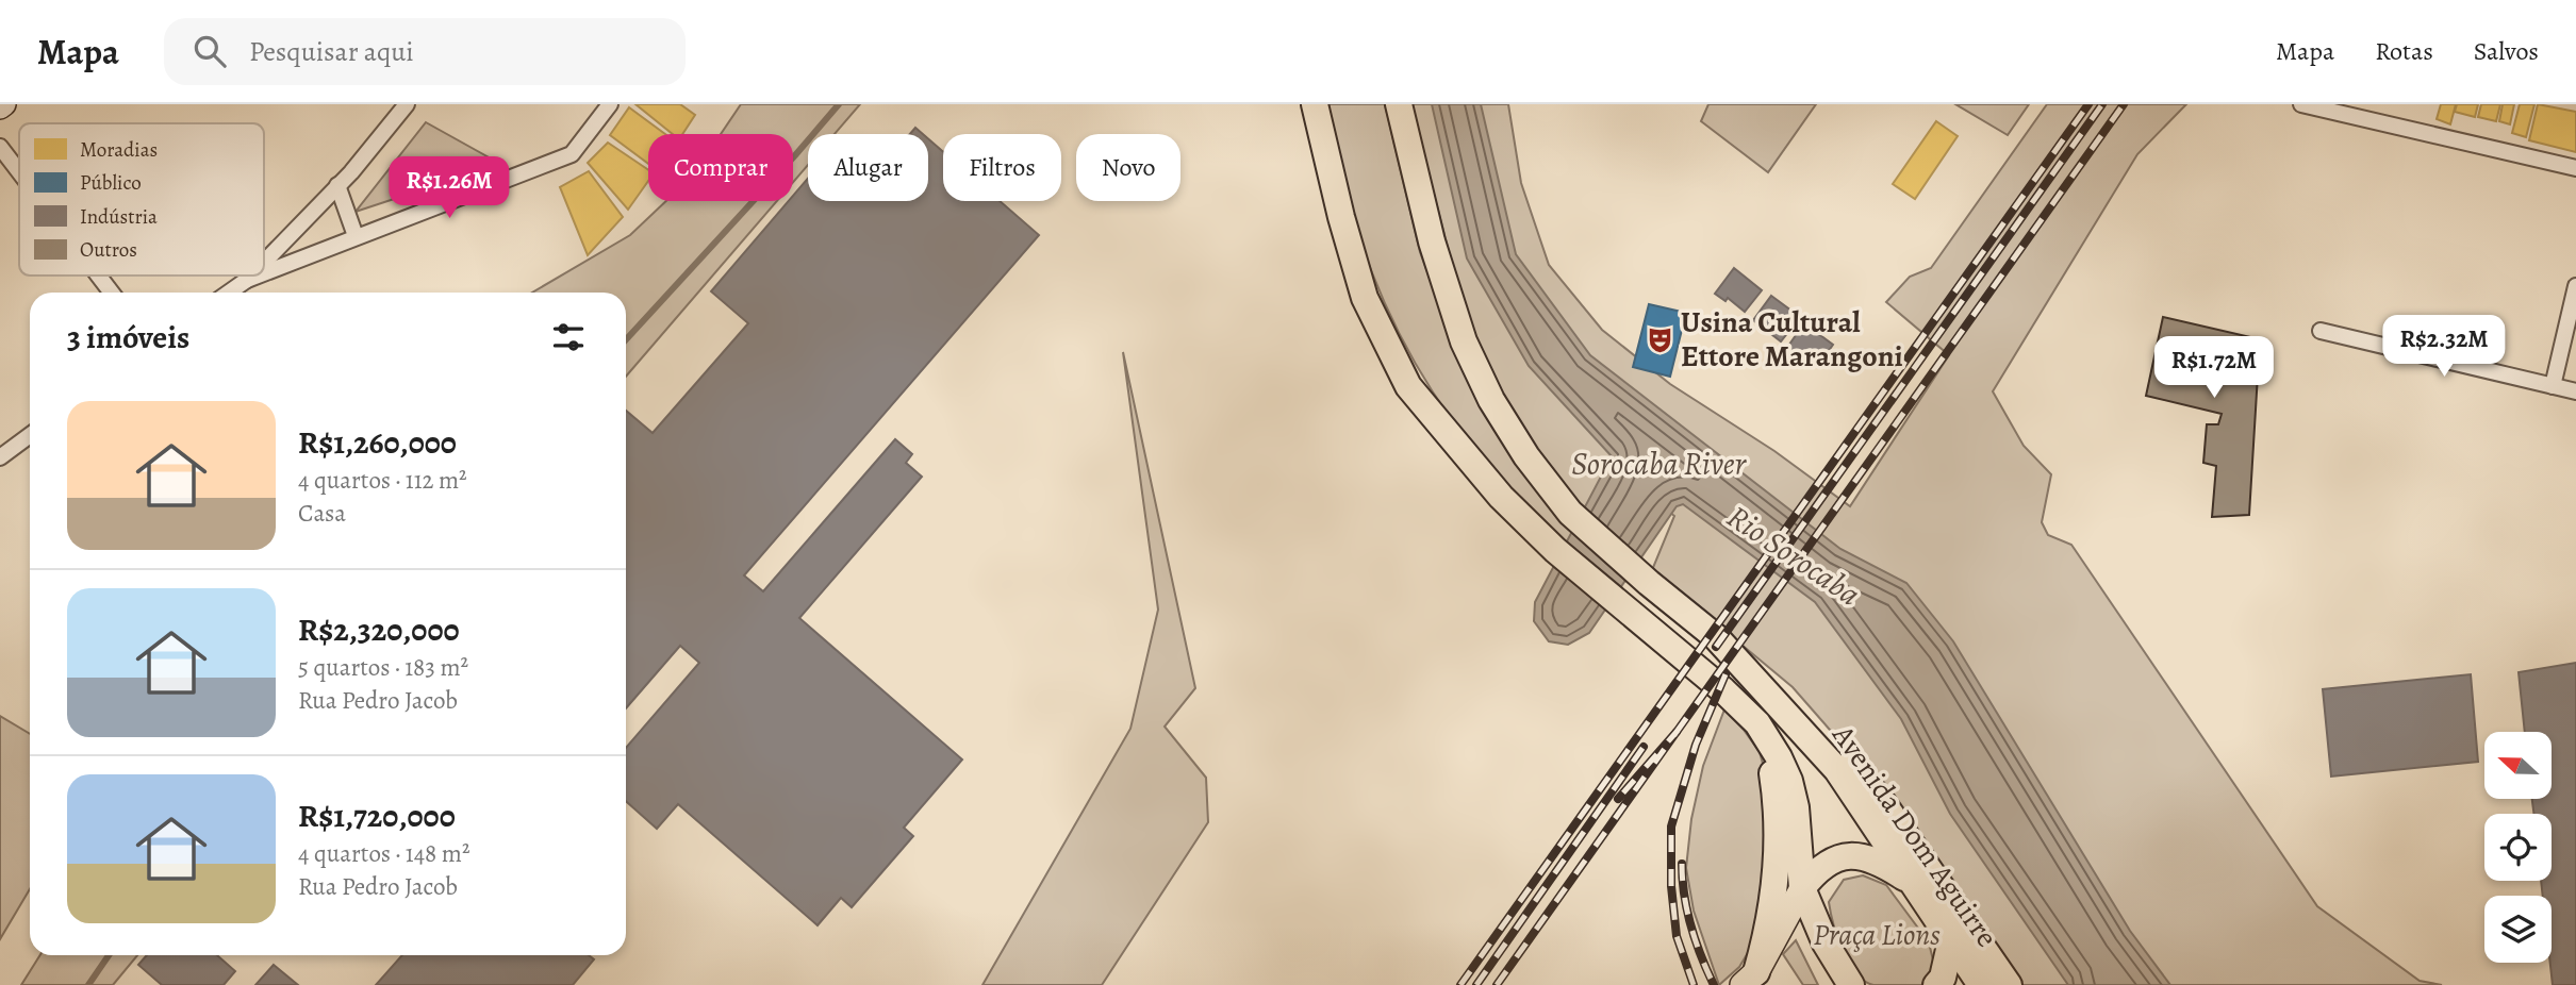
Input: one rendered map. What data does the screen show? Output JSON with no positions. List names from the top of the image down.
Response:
{
  "streets": {
    "highway": ["Avenida Dom Aguirre"]
  },
  "water": ["Sorocaba River", "Rio Sorocaba"],
  "parks": ["Praça Lions"],
  "places": {
    "theatre": ["Usina Cultural Ettore Marangoni"]
  },
  "legend": [
    "Moradias",
    "Público",
    "Indústria",
    "Outros"
  ],
  "north": "left",
  "page": {
    "header": "Mapa",
    "search": "Pesquisar aqui",
    "nav": ["Mapa", "Rotas", "Salvos"],
    "chip": [
      "Comprar",
      "Alugar",
      "Filtros",
      "Novo"
    ],
    "price": ["R$1.26M", "R$2.32M", "R$1.72M"],
    "heading": "3 imóveis",
    "list": [
      {
        "name": "R$1,260,000",
        "note": "4 quartos · 112 m² · Casa"
      },
      {
        "name": "R$2,320,000",
        "note": "5 quartos · 183 m² · Rua Pedro Jacob"
      },
      {
        "name": "R$1,720,000",
        "note": "4 quartos · 148 m² · Rua Pedro Jacob"
      }
    ]
  }
}
